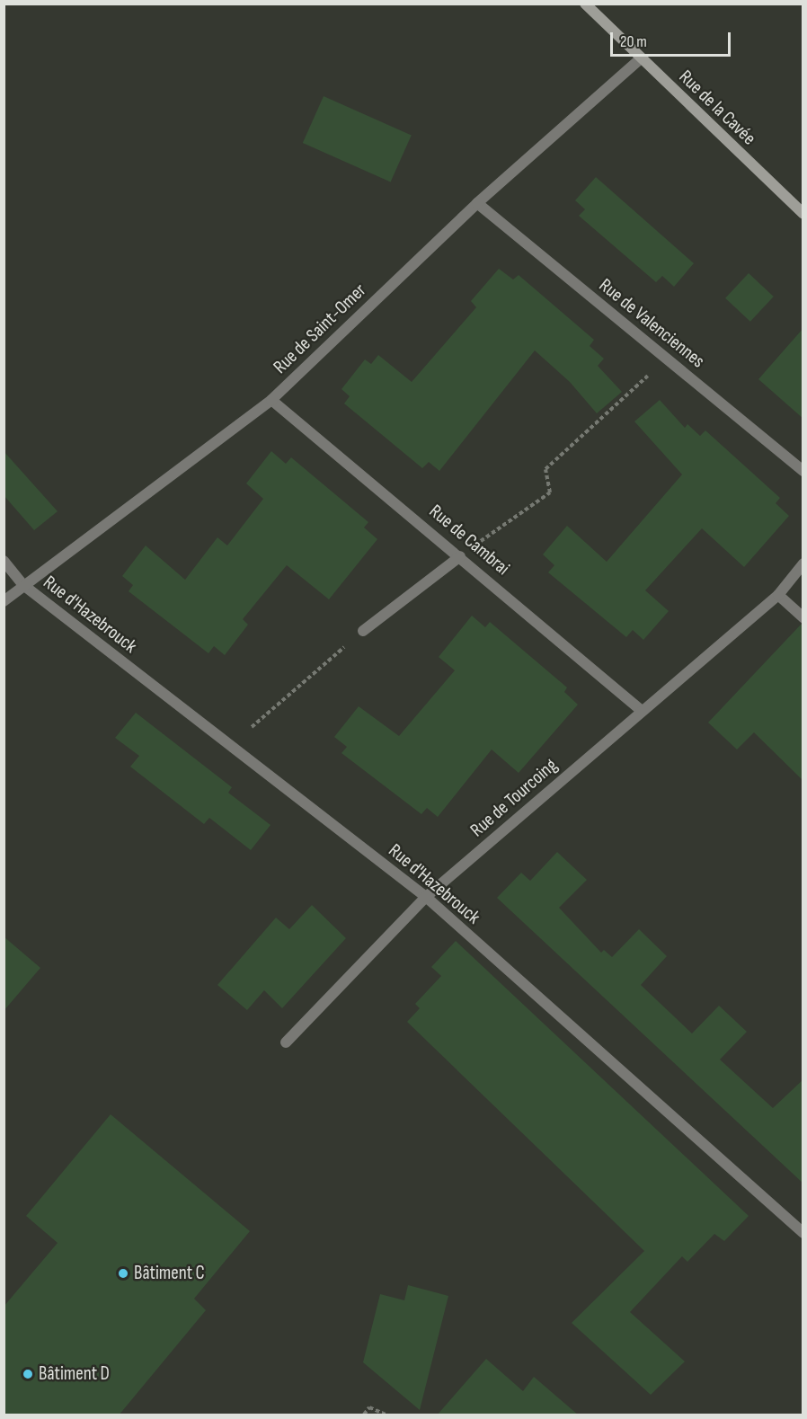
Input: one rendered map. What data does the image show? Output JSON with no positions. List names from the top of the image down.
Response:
{
  "streets": {
    "street": [
      "Rue de la Cavée",
      "Rue de Valenciennes",
      "Rue de Saint-Omer",
      "Rue de Cambrai",
      "Rue d'Hazebrouck",
      "Rue de Tourcoing"
    ]
  },
  "crossings": [
    ["Rue de la Cavée", "Rue de Saint-Omer"],
    ["Rue de Valenciennes", "Rue de Saint-Omer"],
    ["Rue de Saint-Omer", "Rue de Cambrai"],
    ["Rue de Saint-Omer", "Rue d'Hazebrouck"],
    ["Rue de Cambrai", "Rue de Tourcoing"],
    ["Rue d'Hazebrouck", "Rue de Tourcoing"]
  ],
  "places": ["Bâtiment C", "Bâtiment D"],
  "scale_bar": "20 m"
}
